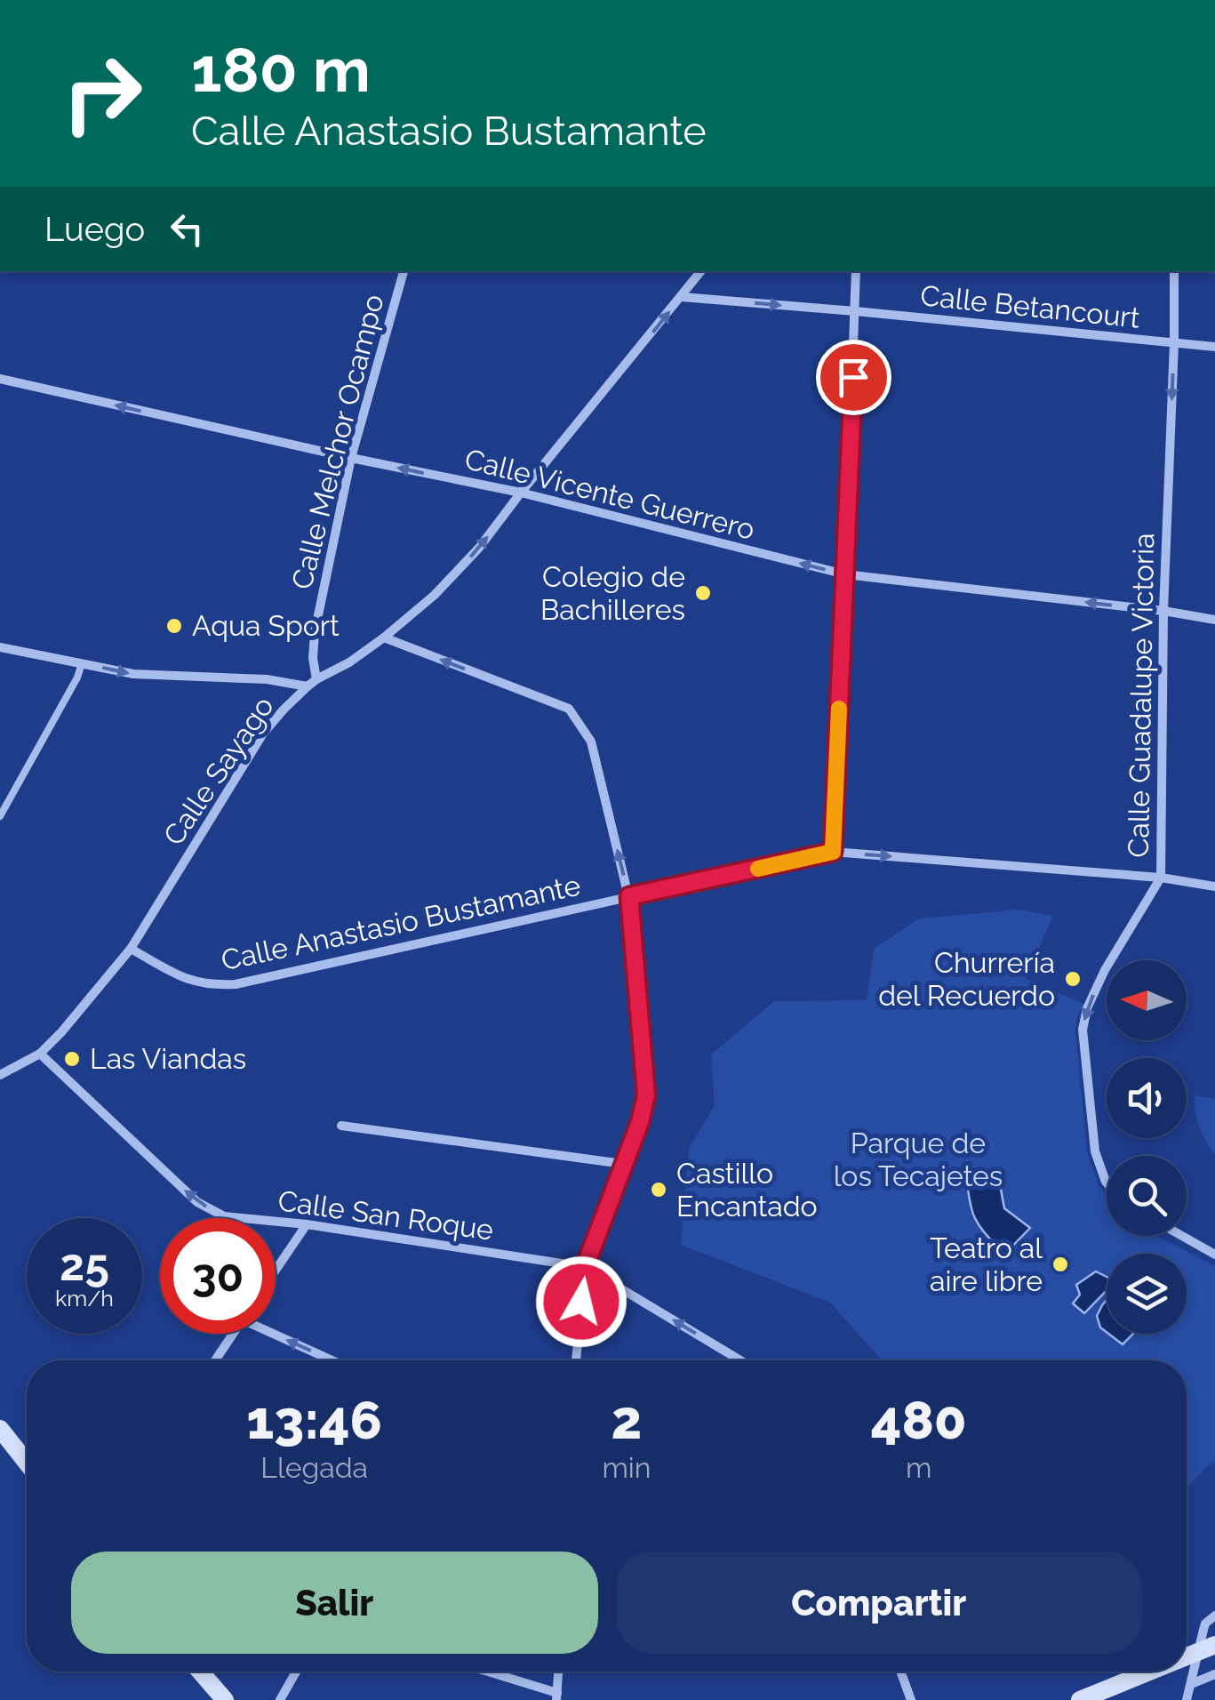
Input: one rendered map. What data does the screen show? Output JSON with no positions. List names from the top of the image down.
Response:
{
  "streets": {
    "street": [
      "Calle Betancourt",
      "Calle Melchor Ocampo",
      "Calle Vicente Guerrero",
      "Calle Guadalupe Victoria",
      "Calle Sayago",
      "Calle Anastasio Bustamante",
      "Calle San Roque"
    ]
  },
  "crossings": [
    ["Calle Betancourt", "Calle Guadalupe Victoria"],
    ["Calle Betancourt", "Calle Sayago"],
    ["Calle Melchor Ocampo", "Calle Vicente Guerrero"],
    ["Calle Melchor Ocampo", "Calle Sayago"],
    ["Calle Vicente Guerrero", "Calle Guadalupe Victoria"],
    ["Calle Vicente Guerrero", "Calle Sayago"],
    ["Calle Guadalupe Victoria", "Calle Anastasio Bustamante"],
    ["Calle Sayago", "Calle Anastasio Bustamante"],
    ["Calle Sayago", "Calle San Roque"]
  ],
  "one_way": [
    "Calle Vicente Guerrero",
    "Calle Guadalupe Victoria",
    "Calle Sayago",
    "Calle San Roque"
  ],
  "parks": ["Parque de los Tecajetes"],
  "places": [
    "Colegio de Bachilleres",
    "Aqua Sport",
    "Churrería del Recuerdo",
    "Las Viandas",
    "Castillo Encantado",
    "Teatro al aire libre"
  ],
  "north": "left",
  "page": {
    "turn": ["180 m", "Calle Anastasio Bustamante"],
    "then": "Luego",
    "speed": "25 km/h",
    "limit": "30",
    "eta": [
      "13:46",
      "Llegada",
      "2",
      "min",
      "480",
      "m"
    ],
    "buttons": ["Salir", "Compartir"]
  }
}
